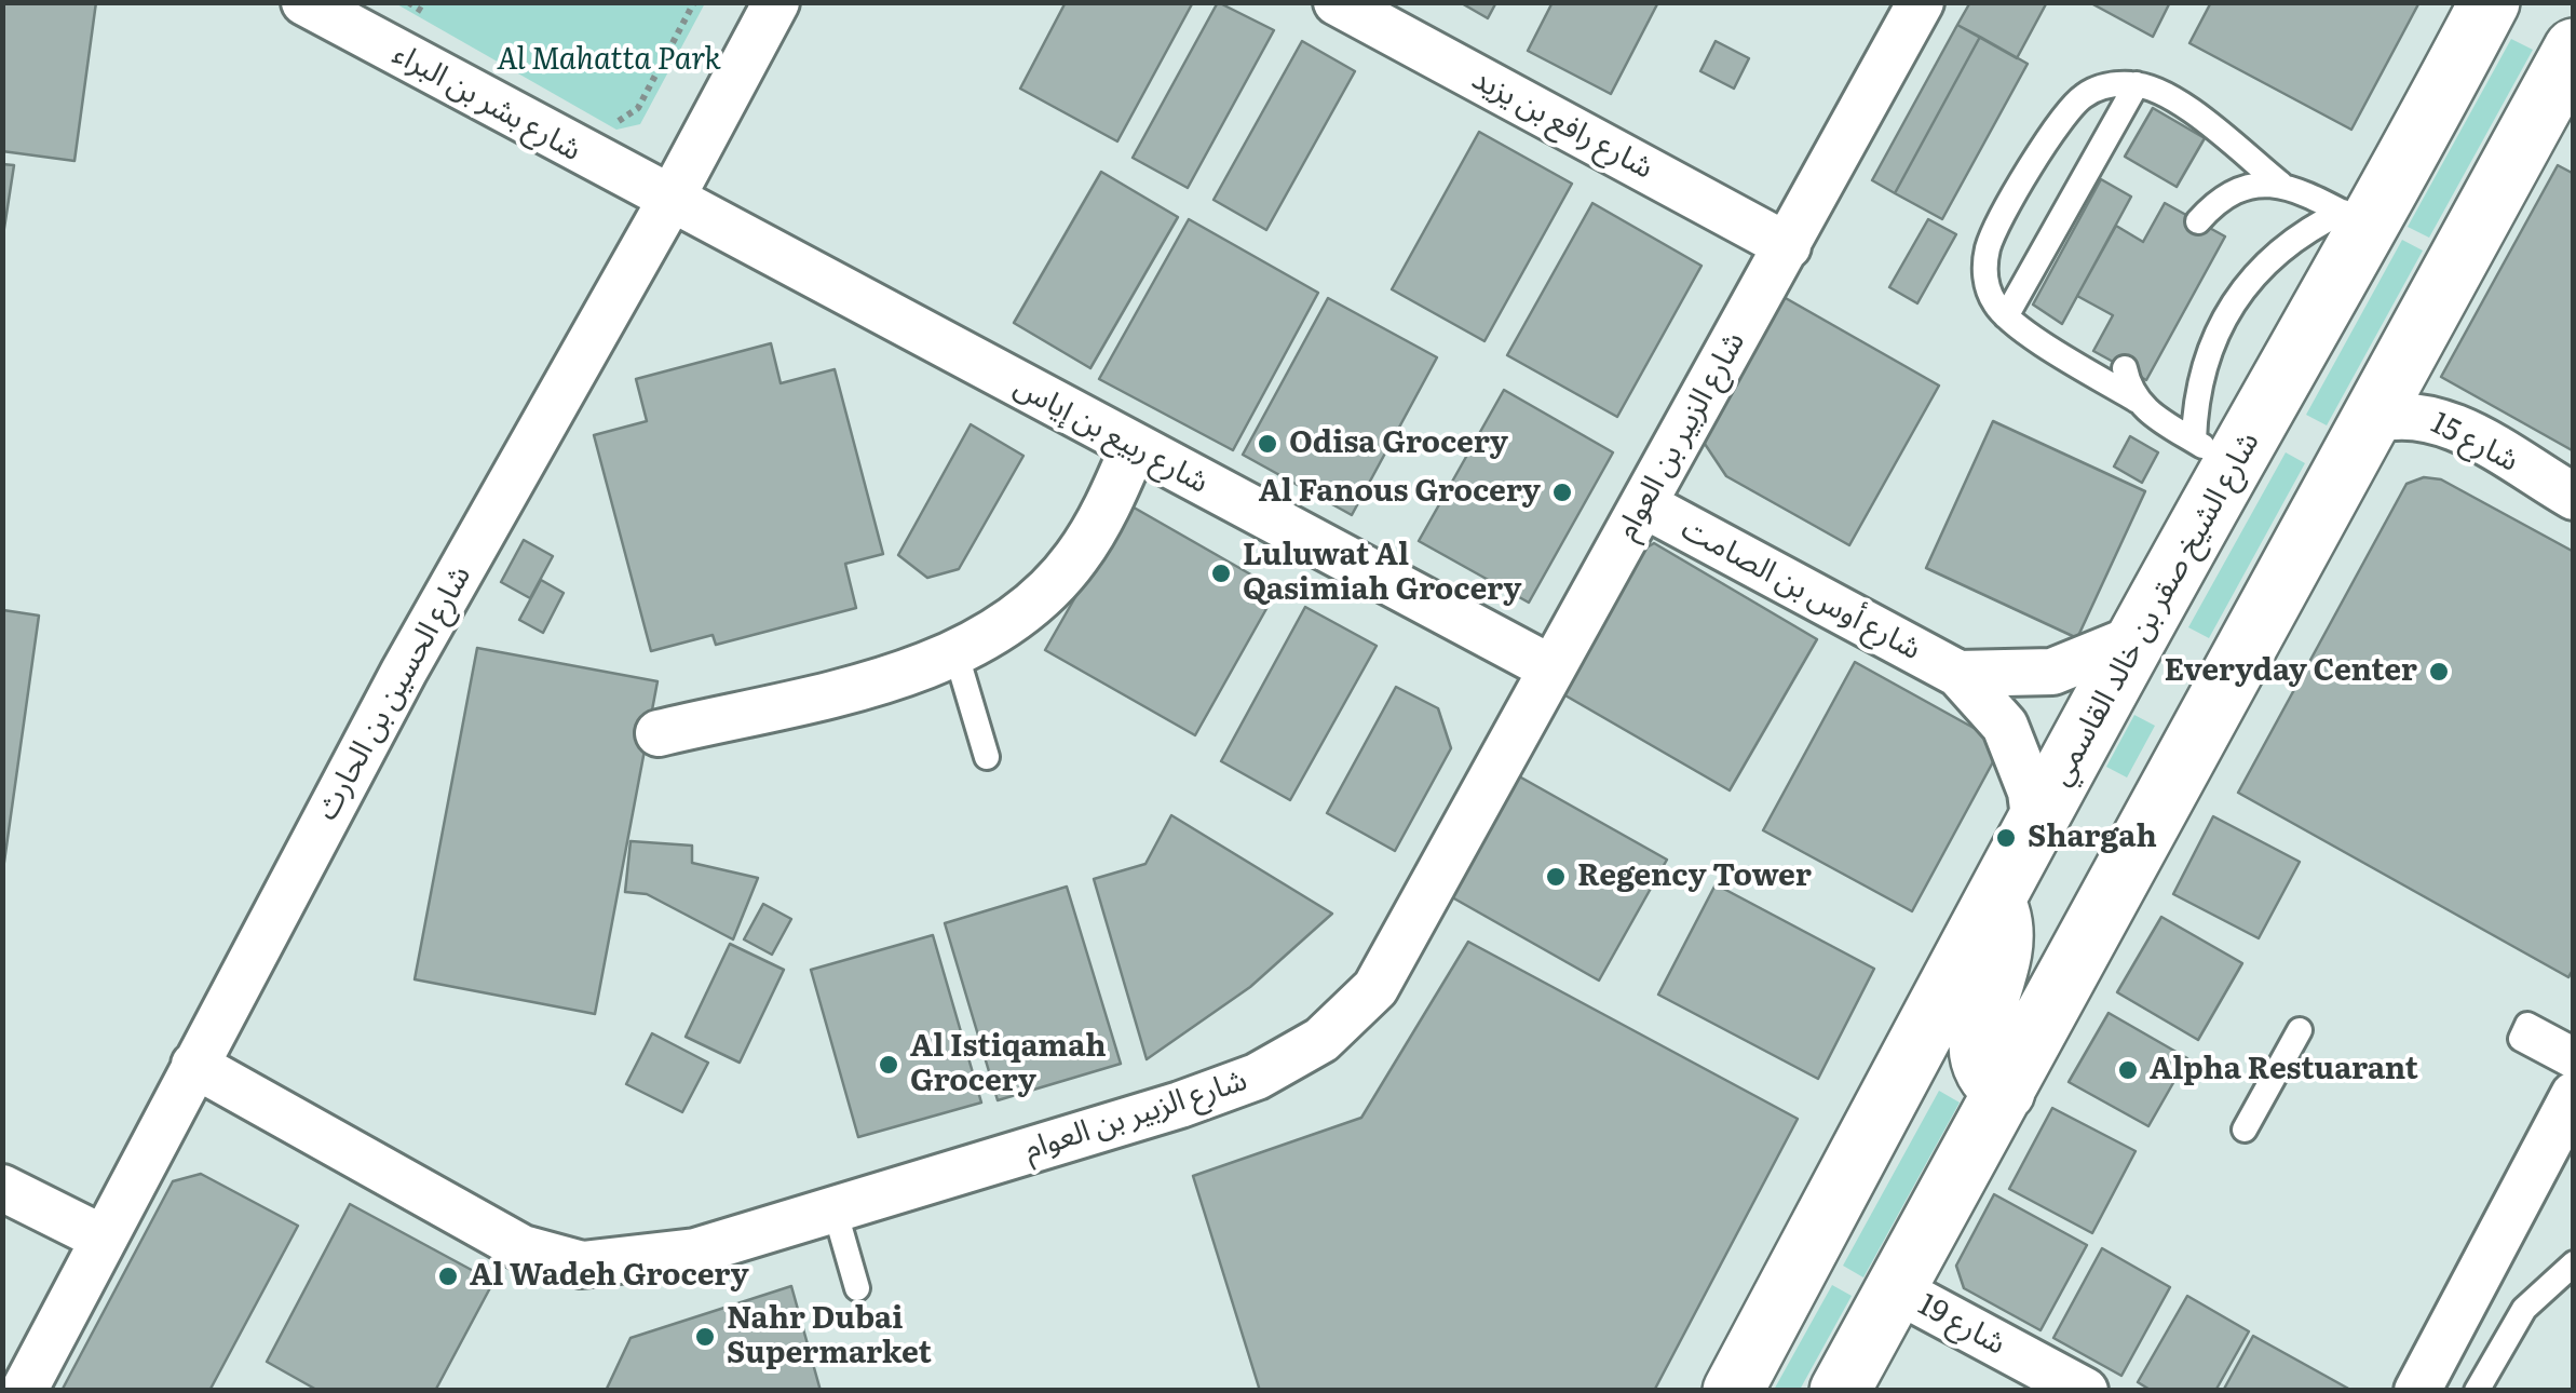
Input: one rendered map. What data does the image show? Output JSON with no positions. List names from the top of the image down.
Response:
{
  "streets": {
    "main road": ["شارع الشيخ صقر بن خالد القاسمي"],
    "street": [
      "شارع بشر بن البراء",
      "شارع رافع بن يزيد",
      "شارع ربيع بن إياس",
      "شارع الزبير بن العوام",
      "شارع 15",
      "شارع أوس بن الصامت",
      "شارع الحسين بن الحارث",
      "شارع 19"
    ]
  },
  "crossings": [
    ["شارع بشر بن البراء", "شارع ربيع بن إياس"],
    ["شارع بشر بن البراء", "شارع الحسين بن الحارث"],
    ["شارع رافع بن يزيد", "شارع الزبير بن العوام"],
    ["شارع ربيع بن إياس", "شارع الزبير بن العوام"],
    ["شارع ربيع بن إياس", "شارع الحسين بن الحارث"],
    ["شارع الزبير بن العوام", "شارع أوس بن الصامت"],
    ["شارع الزبير بن العوام", "شارع الحسين بن الحارث"],
    ["شارع أوس بن الصامت", "شارع الشيخ صقر بن خالد القاسمي"]
  ],
  "parks": ["Al Mahatta Park"],
  "places": [
    "Odisa Grocery",
    "Al Fanous Grocery",
    "Luluwat Al Qasimiah Grocery",
    "Everyday Center",
    "Shargah",
    "Regency Tower",
    "Al Istiqamah Grocery",
    "Alpha Restuarant",
    "Al Wadeh Grocery",
    "Nahr Dubai Supermarket"
  ]
}
